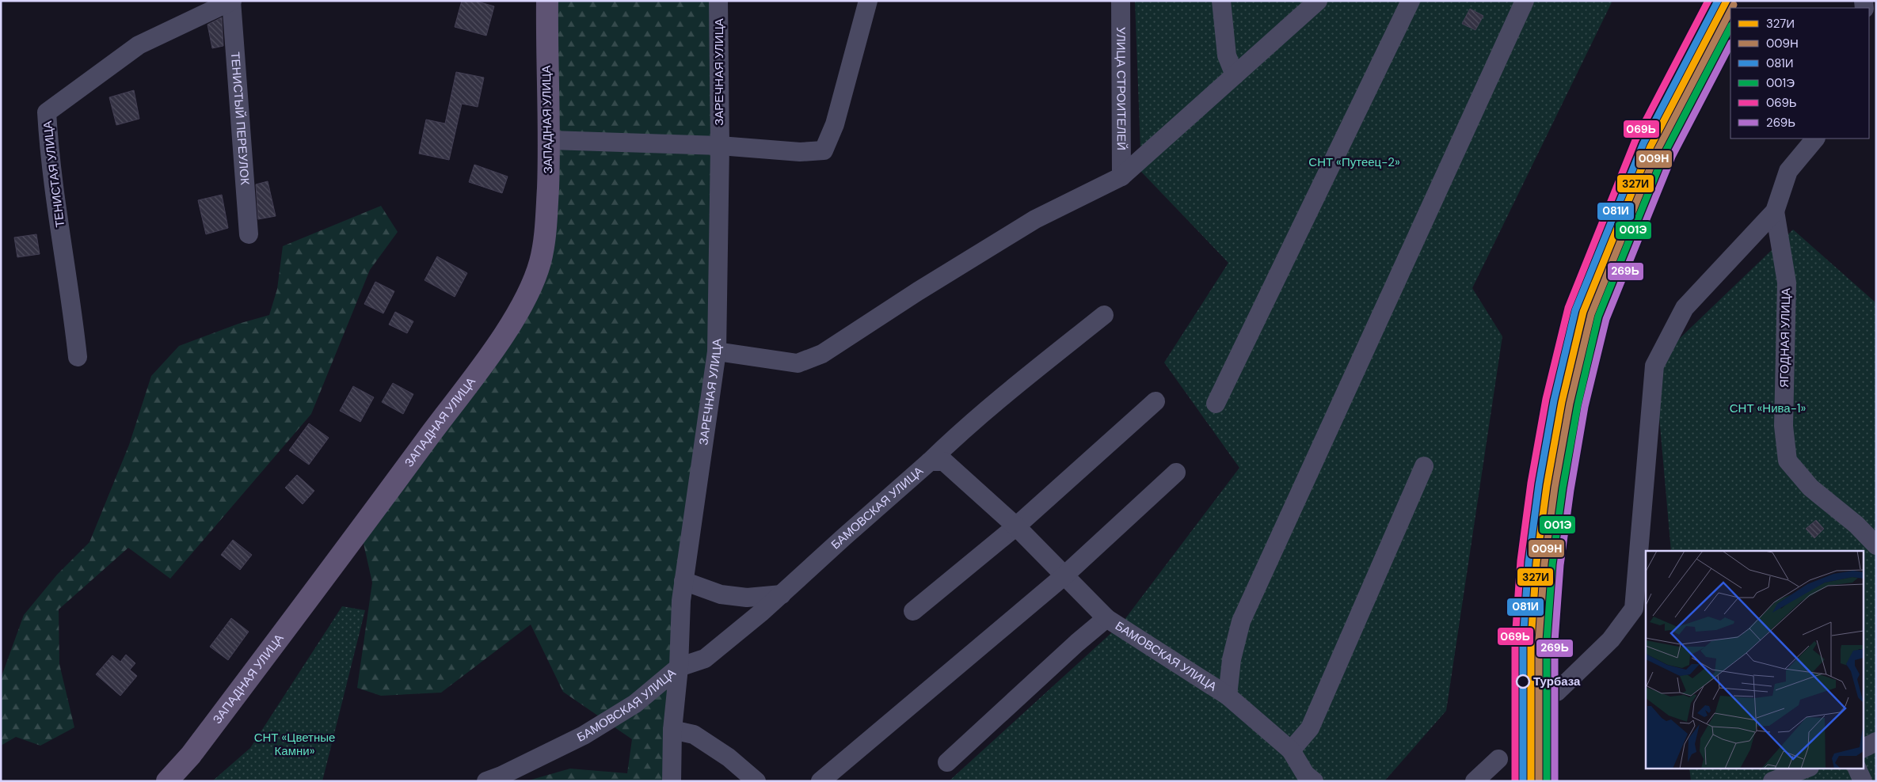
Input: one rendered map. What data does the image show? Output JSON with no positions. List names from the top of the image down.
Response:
{
  "streets": {
    "main road": ["ЗАПАДНАЯ УЛИЦА"],
    "street": [
      "ЗАРЕЧНАЯ УЛИЦА",
      "УЛИЦА СТРОИТЕЛЕЙ",
      "ТЕНИСТЫЙ ПЕРЕУЛОК",
      "ТЕНИСТАЯ УЛИЦА",
      "ЯГОДНАЯ УЛИЦА",
      "БАМОВСКАЯ УЛИЦА"
    ]
  },
  "crossings": [
    ["ЗАРЕЧНАЯ УЛИЦА", "БАМОВСКАЯ УЛИЦА"],
    ["ТЕНИСТЫЙ ПЕРЕУЛОК", "ТЕНИСТАЯ УЛИЦА"]
  ],
  "parks": ["СНТ «Путеец-2»", "СНТ «Нива-1»", "СНТ «Цветные Камни»"],
  "places": ["Турбаза"],
  "lines": [
    "transit line 327И",
    "transit line 081И",
    "transit line 069Ь",
    "transit line 009Н",
    "transit line 001Э",
    "transit line 269Ь"
  ],
  "legend": [
    "327И",
    "009Н",
    "081И",
    "001Э",
    "069Ь",
    "269Ь"
  ]
}
